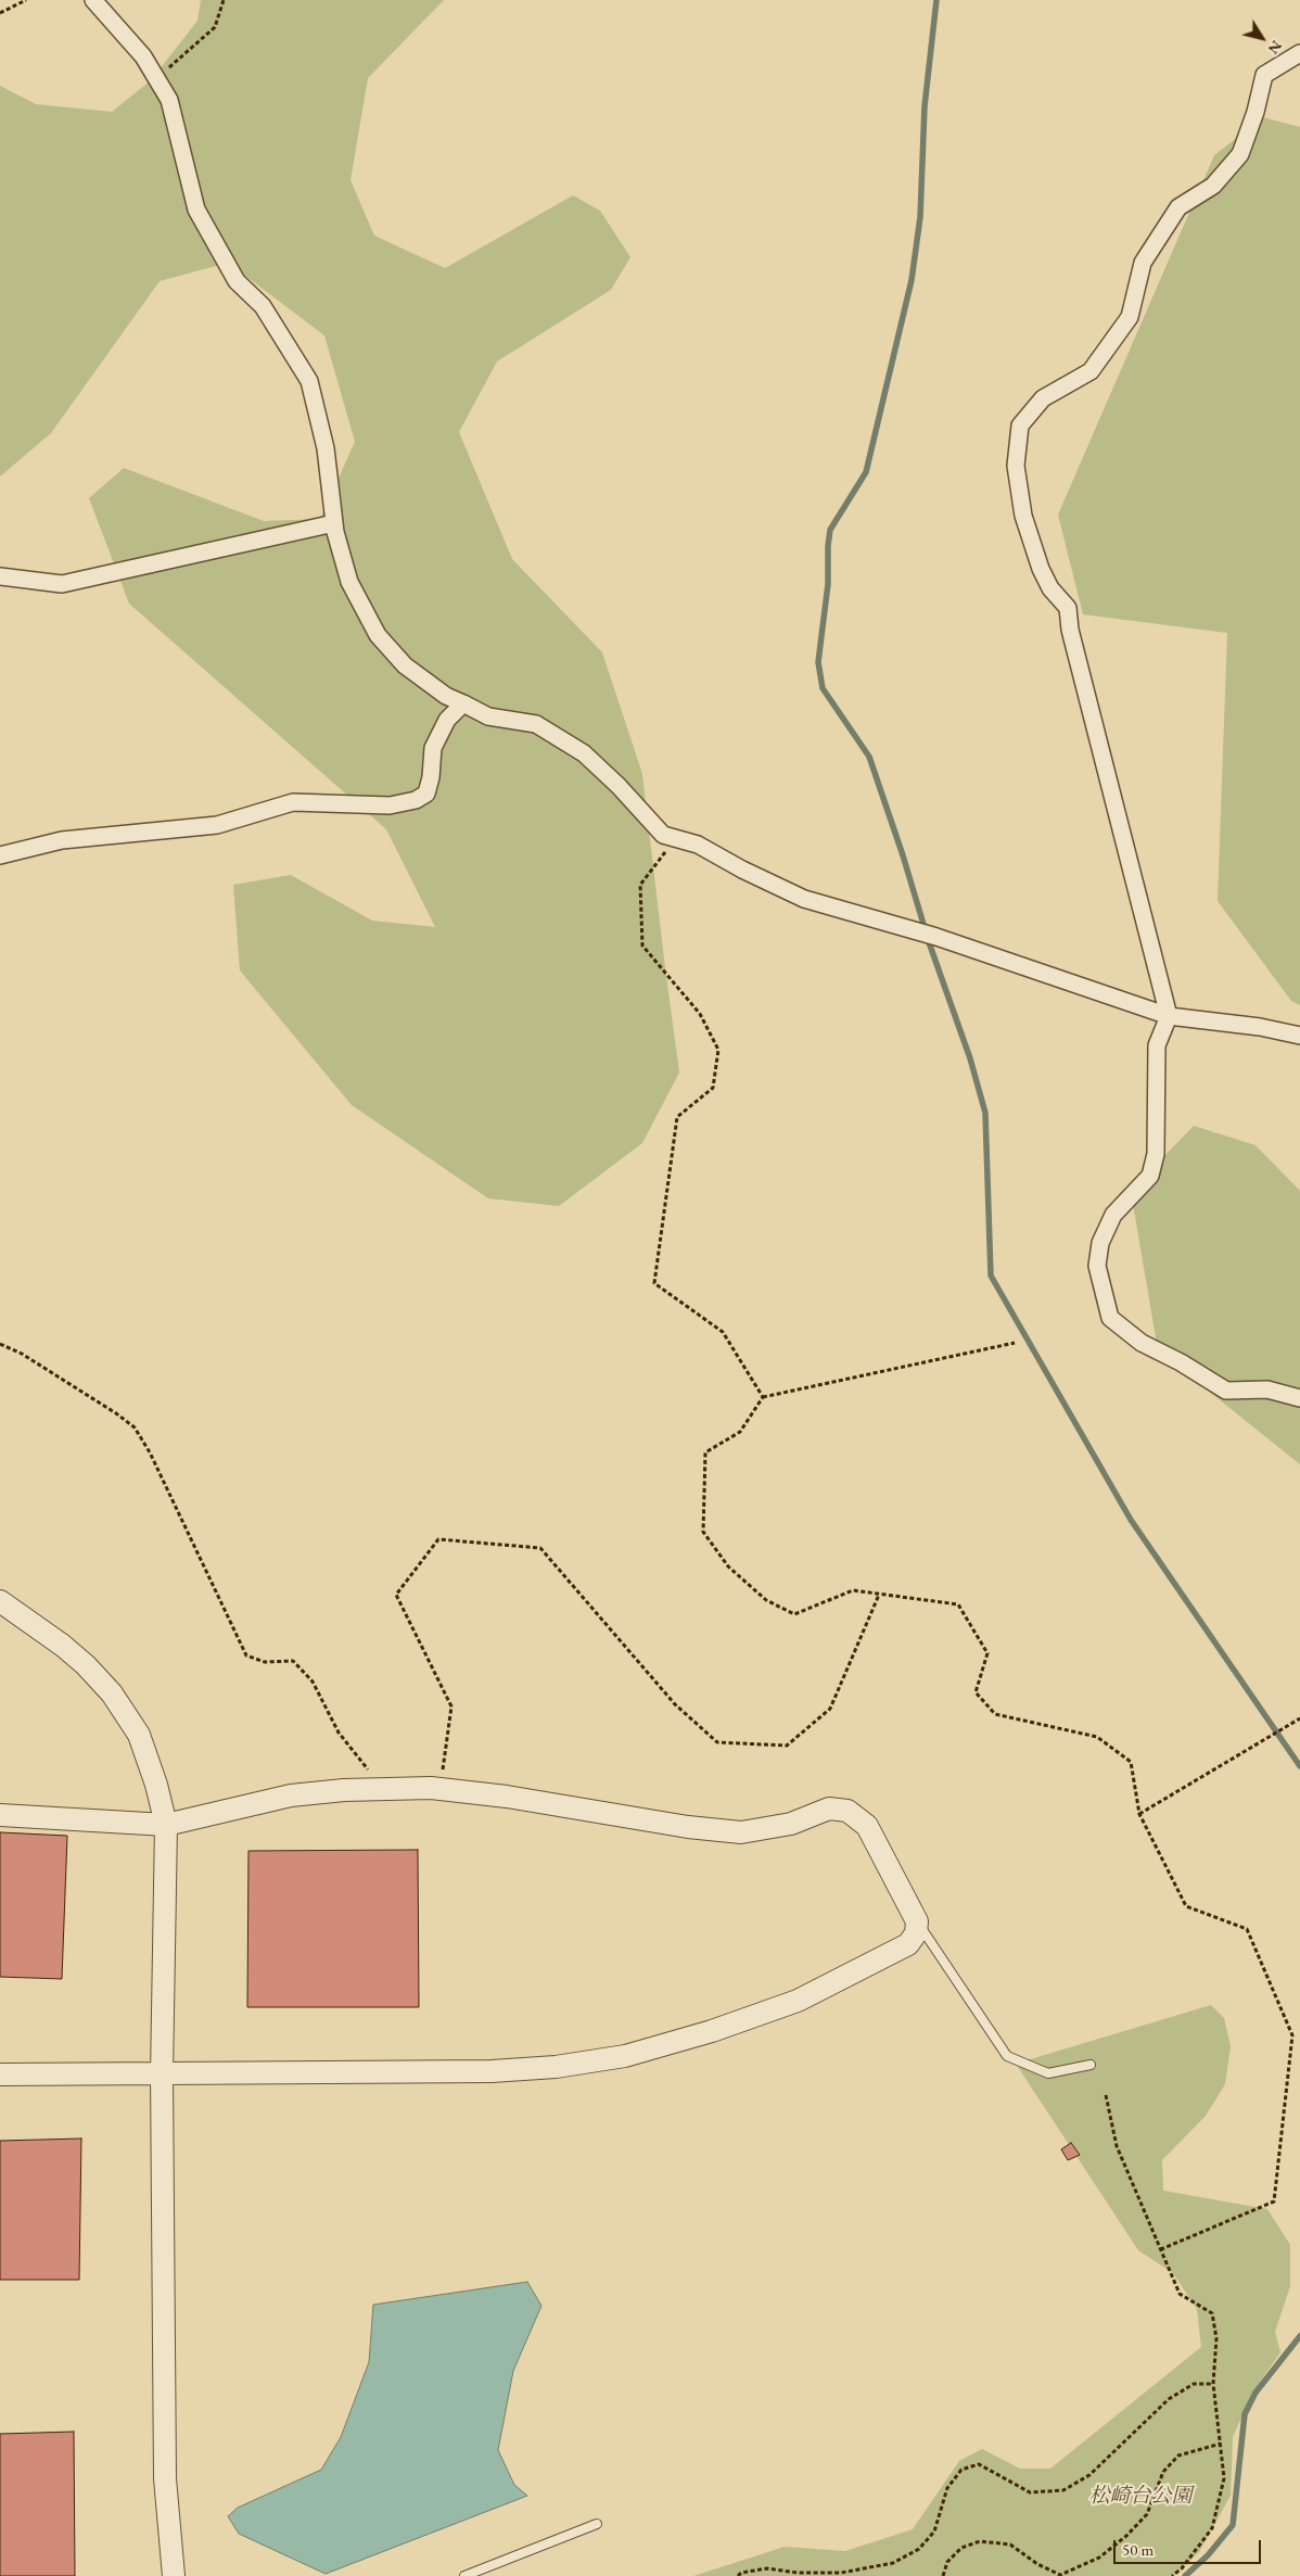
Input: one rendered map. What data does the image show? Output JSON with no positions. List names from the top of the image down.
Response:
{
  "parks": ["松崎台公園"],
  "scale_bar": "50 m",
  "north": "bottom right"
}
